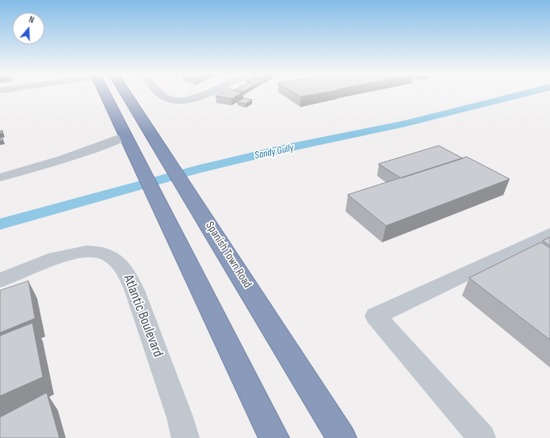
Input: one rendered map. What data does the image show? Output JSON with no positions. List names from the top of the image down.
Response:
{
  "streets": {
    "highway": ["Spanish Town Road"],
    "street": ["Atlantic Boulevard"]
  },
  "water": ["Sandy Gully"],
  "north": "top"
}
